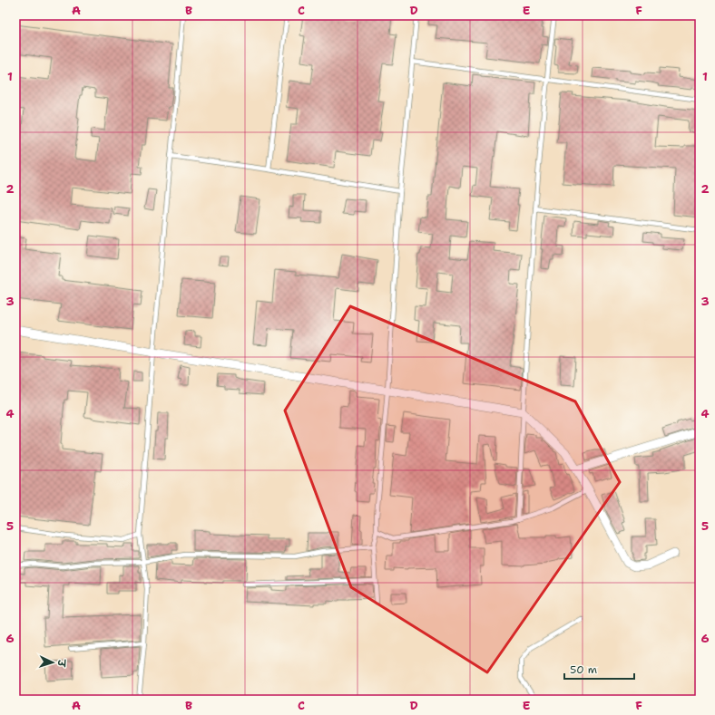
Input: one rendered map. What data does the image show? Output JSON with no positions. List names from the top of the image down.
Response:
{
  "scale_bar": "50 m",
  "north": "right",
  "grid": {
    "columns": [
      "A",
      "B",
      "C",
      "D",
      "E",
      "F"
    ],
    "rows": [
      "1",
      "2",
      "3",
      "4",
      "5",
      "6"
    ]
  }
}
